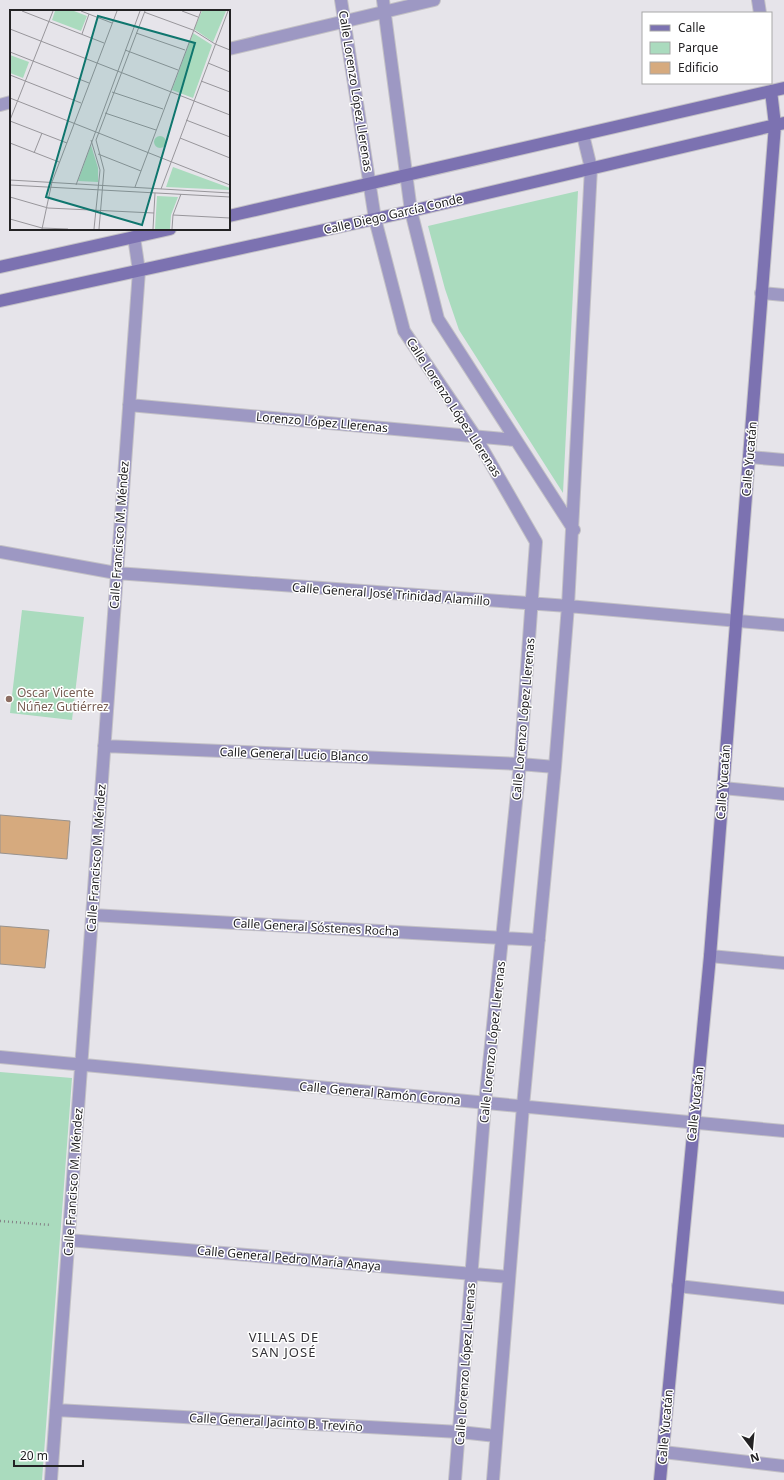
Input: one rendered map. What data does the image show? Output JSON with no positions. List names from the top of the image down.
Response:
{
  "streets": {
    "street": [
      "Calle Lorenzo López Llerenas",
      "Calle Diego García Conde",
      "Lorenzo López Llerenas",
      "Calle Yucatán",
      "Calle Francisco M. Méndez",
      "Calle General José Trinidad Alamillo",
      "Calle General Lucio Blanco",
      "Calle General Sóstenes Rocha",
      "Calle General Ramón Corona",
      "Calle General Pedro María Anaya",
      "Calle General Jacinto B. Treviño"
    ]
  },
  "crossings": [
    ["Calle Lorenzo López Llerenas", "Calle Diego García Conde"],
    ["Calle Lorenzo López Llerenas", "Lorenzo López Llerenas"],
    ["Calle Lorenzo López Llerenas", "Calle General José Trinidad Alamillo"],
    ["Calle Lorenzo López Llerenas", "Calle General Lucio Blanco"],
    ["Calle Lorenzo López Llerenas", "Calle General Sóstenes Rocha"],
    ["Calle Lorenzo López Llerenas", "Calle General Ramón Corona"],
    ["Calle Lorenzo López Llerenas", "Calle General Pedro María Anaya"],
    ["Calle Lorenzo López Llerenas", "Calle General Jacinto B. Treviño"],
    ["Calle Diego García Conde", "Calle Yucatán"],
    ["Calle Diego García Conde", "Calle Francisco M. Méndez"],
    ["Lorenzo López Llerenas", "Calle Francisco M. Méndez"],
    ["Calle Yucatán", "Calle General José Trinidad Alamillo"],
    ["Calle Yucatán", "Calle General Ramón Corona"],
    ["Calle Francisco M. Méndez", "Calle General José Trinidad Alamillo"],
    ["Calle Francisco M. Méndez", "Calle General Lucio Blanco"],
    ["Calle Francisco M. Méndez", "Calle General Sóstenes Rocha"],
    ["Calle Francisco M. Méndez", "Calle General Ramón Corona"],
    ["Calle Francisco M. Méndez", "Calle General Pedro María Anaya"],
    ["Calle Francisco M. Méndez", "Calle General Jacinto B. Treviño"]
  ],
  "districts": ["VILLAS DE SAN JOSÉ"],
  "places": ["Oscar Vicente Núñez Gutiérrez"],
  "legend": ["Calle", "Parque", "Edificio"],
  "scale_bar": "20 m",
  "north": "bottom"
}
